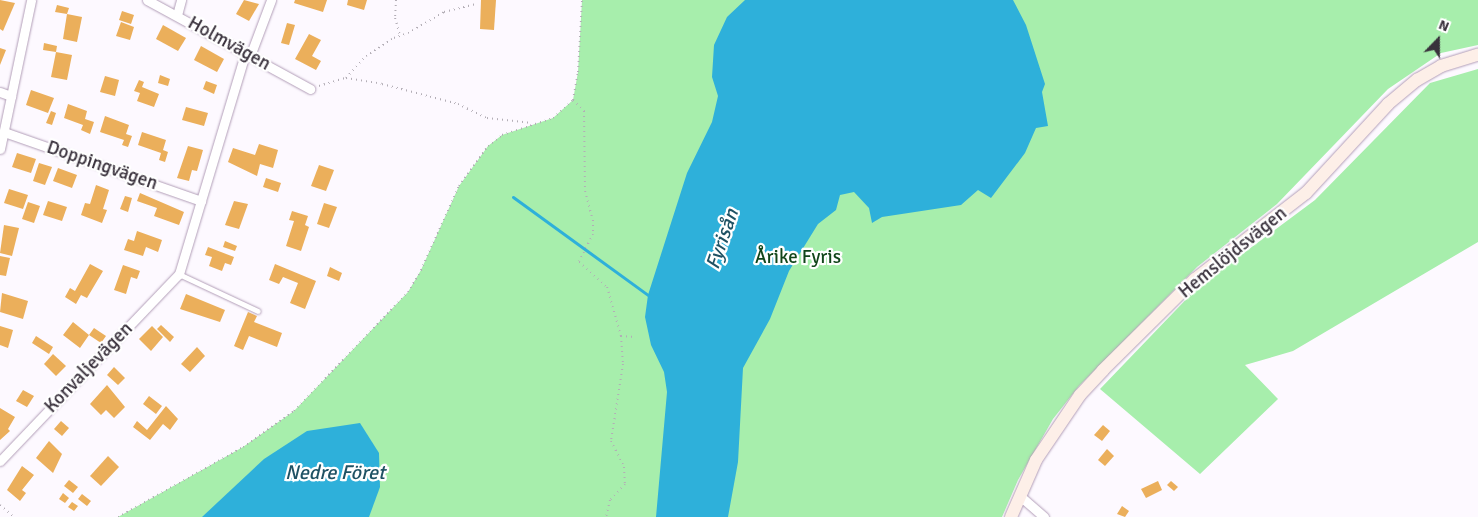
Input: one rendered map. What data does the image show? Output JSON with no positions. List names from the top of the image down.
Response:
{
  "streets": {
    "street": [
      "Holmvägen",
      "Doppingvägen",
      "Hemslöjdsvägen",
      "Konvaljevägen"
    ]
  },
  "crossings": [
    ["Holmvägen", "Konvaljevägen"],
    ["Doppingvägen", "Konvaljevägen"]
  ],
  "water": ["Fyrisån", "Nedre Föret"],
  "parks": ["Årike Fyris"],
  "north": "top"
}
